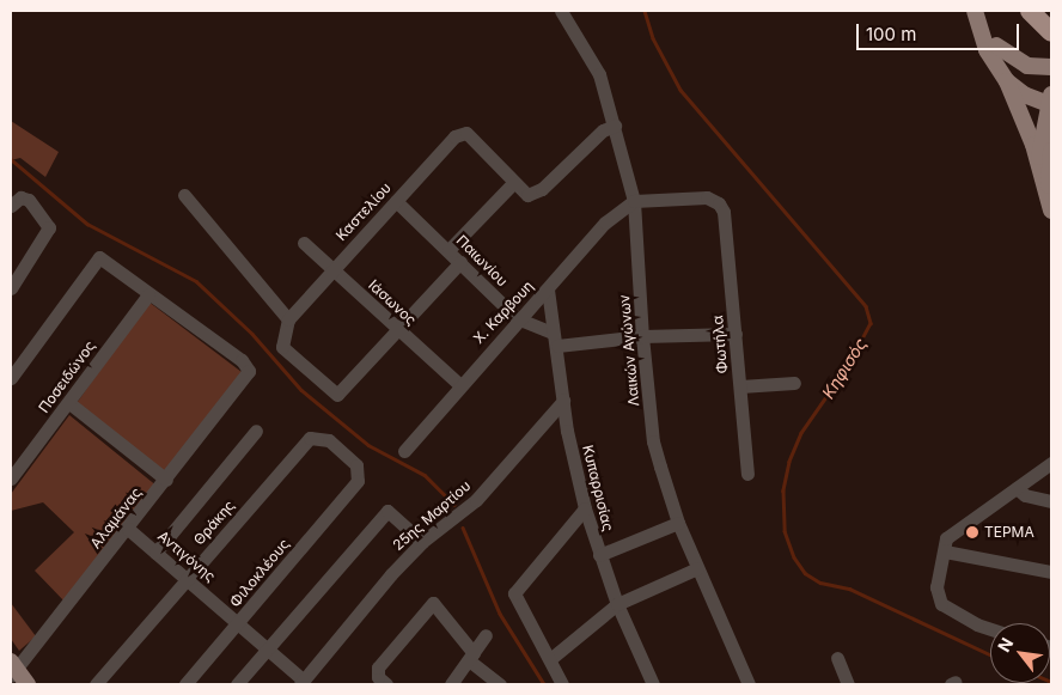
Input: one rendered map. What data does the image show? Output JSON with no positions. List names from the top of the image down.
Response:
{
  "streets": {
    "street": [
      "Καστελίου",
      "Παιωνίου",
      "Ιάσωνος",
      "Χ. Καρβουη",
      "Φωτήλα",
      "Λαικών Αγώνων",
      "Ποσειδώνος",
      "Κυπαρρισίας",
      "25ης Μαρτίου",
      "Αλαμάνας",
      "Θράκης",
      "Αντιγόνης",
      "Φιλοκλέους"
    ]
  },
  "crossings": [
    ["Καστελίου", "Παιωνίου"],
    ["Καστελίου", "Ιάσωνος"],
    ["Παιωνίου", "Χ. Καρβουη"],
    ["Παιωνίου", "Κυπαρρισίας"],
    ["Ιάσωνος", "Χ. Καρβουη"],
    ["Χ. Καρβουη", "Φωτήλα"],
    ["Χ. Καρβουη", "Λαικών Αγώνων"],
    ["Χ. Καρβουη", "Κυπαρρισίας"],
    ["Φωτήλα", "Λαικών Αγώνων"],
    ["Ποσειδώνος", "Αλαμάνας"],
    ["Κυπαρρισίας", "25ης Μαρτίου"],
    ["25ης Μαρτίου", "Αντιγόνης"],
    ["Αλαμάνας", "Αντιγόνης"],
    ["Θράκης", "Αντιγόνης"],
    ["Θράκης", "Φιλοκλέους"],
    ["Αντιγόνης", "Φιλοκλέους"]
  ],
  "water": ["Κηφισός"],
  "places": ["ΤΕΡΜΑ"],
  "scale_bar": "100 m",
  "north": "top left"
}
